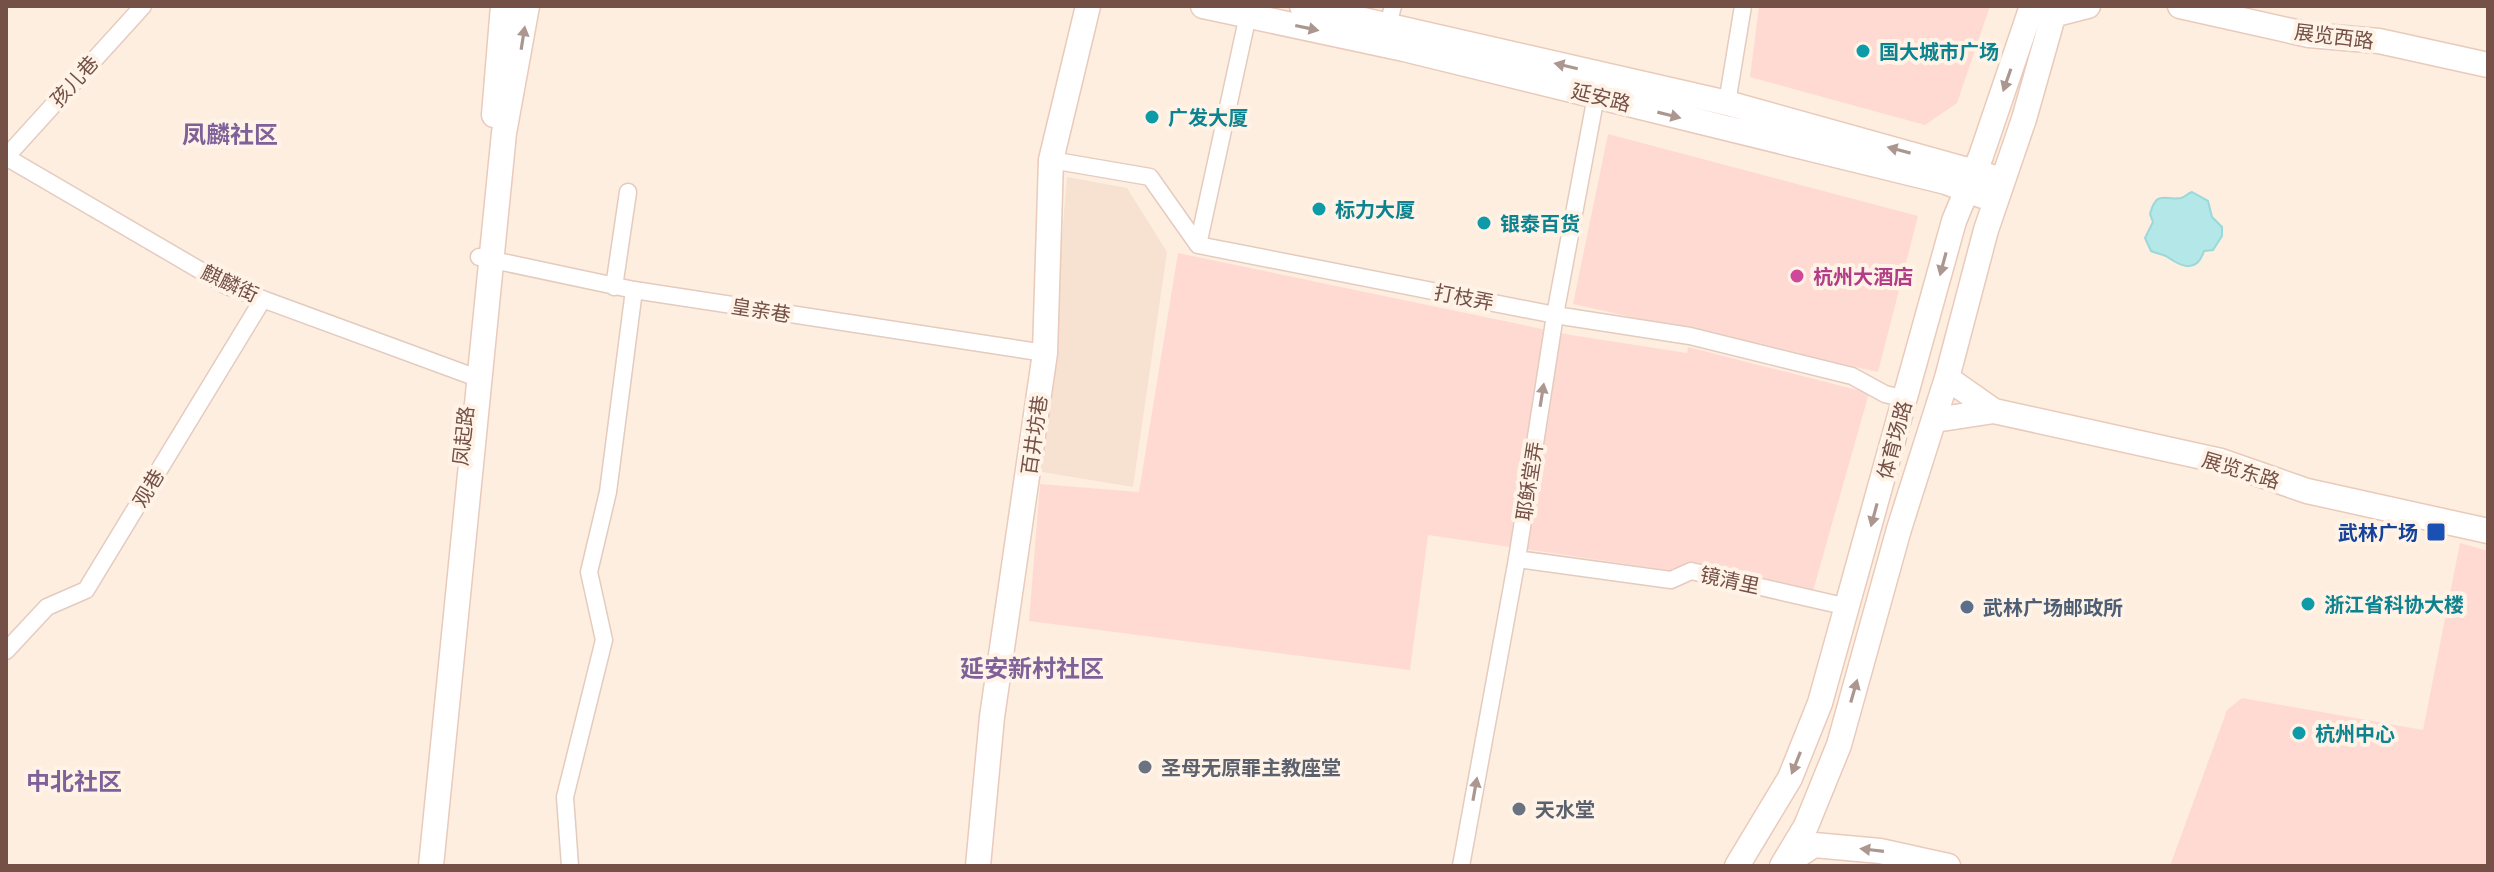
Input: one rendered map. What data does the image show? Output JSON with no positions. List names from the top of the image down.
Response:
{
  "streets": {
    "main road": [
      "展览西路",
      "延安路",
      "百井坊巷",
      "凤起路",
      "体育场路",
      "展览东路"
    ],
    "street": [
      "孩儿巷",
      "麒麟街",
      "打枝弄",
      "皇亲巷",
      "耶稣堂弄",
      "观巷",
      "镜清里"
    ]
  },
  "crossings": [
    ["孩儿巷", "麒麟街"],
    ["延安路", "体育场路"],
    ["延安路", "耶稣堂弄"],
    ["麒麟街", "凤起路"],
    ["麒麟街", "观巷"],
    ["打枝弄", "体育场路"],
    ["打枝弄", "耶稣堂弄"],
    ["皇亲巷", "百井坊巷"],
    ["皇亲巷", "凤起路"],
    ["体育场路", "展览东路"],
    ["体育场路", "镜清里"],
    ["耶稣堂弄", "镜清里"]
  ],
  "one_way": ["耶稣堂弄"],
  "districts": ["凤麟社区", "延安新村社区", "中北社区"],
  "places": {
    "other": [
      "国大城市广场",
      "广发大厦",
      "标力大厦",
      "银泰百货",
      "杭州大酒店",
      "浙江省科协大楼",
      "武林广场邮政所",
      "杭州中心",
      "圣母无原罪主教座堂",
      "天水堂"
    ],
    "transit": ["武林广场"]
  }
}
